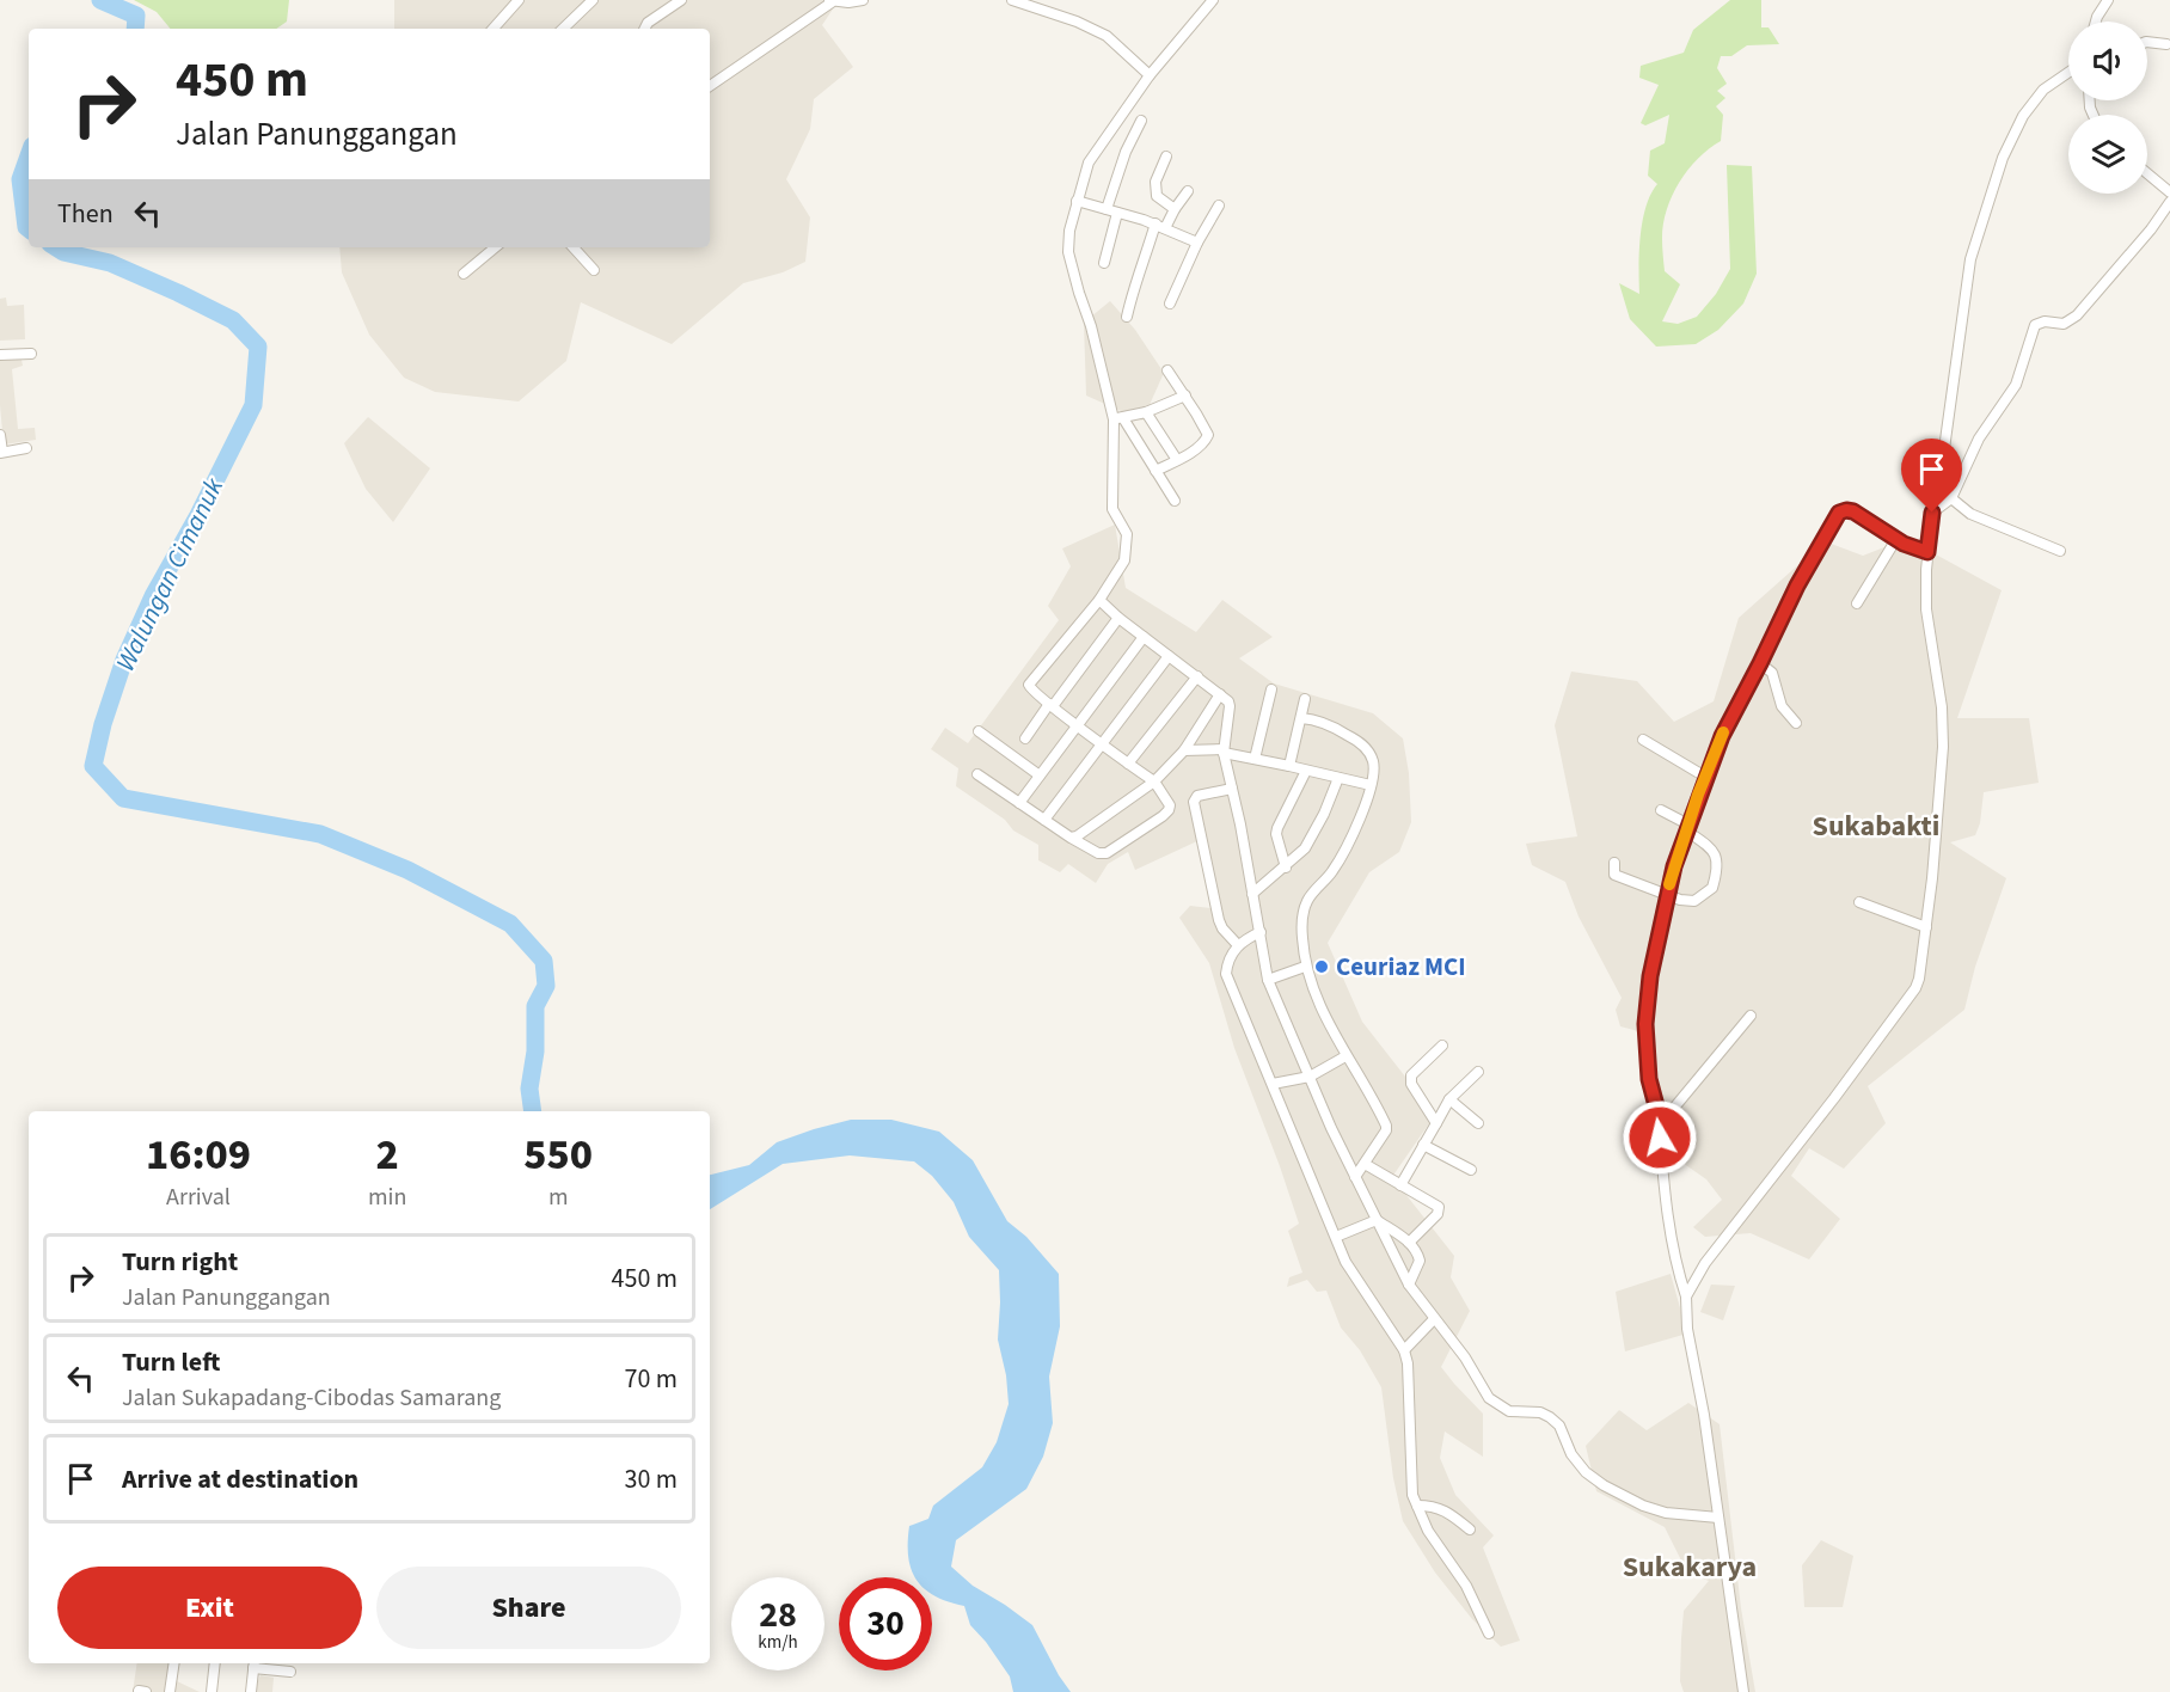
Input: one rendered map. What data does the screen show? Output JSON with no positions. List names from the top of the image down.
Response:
{
  "districts": ["Sukabakti", "Sukakarya"],
  "water": ["Walungan Cimanuk"],
  "places": ["Ceuriaz MCI"],
  "page": {
    "turn": ["450 m", "Jalan Panunggangan"],
    "then": "Then",
    "eta": [
      "16:09",
      "Arrival",
      "2",
      "min",
      "550",
      "m"
    ],
    "list": [
      {
        "name": "Turn right",
        "note": "Jalan Panunggangan",
        "value": "450 m"
      },
      {
        "name": "Turn left",
        "note": "Jalan Sukapadang-Cibodas Samarang",
        "value": "70 m"
      },
      {
        "name": "Arrive at destination",
        "value": "30 m"
      }
    ],
    "buttons": ["Exit", "Share"],
    "speed": "28 km/h",
    "limit": "30"
  }
}
